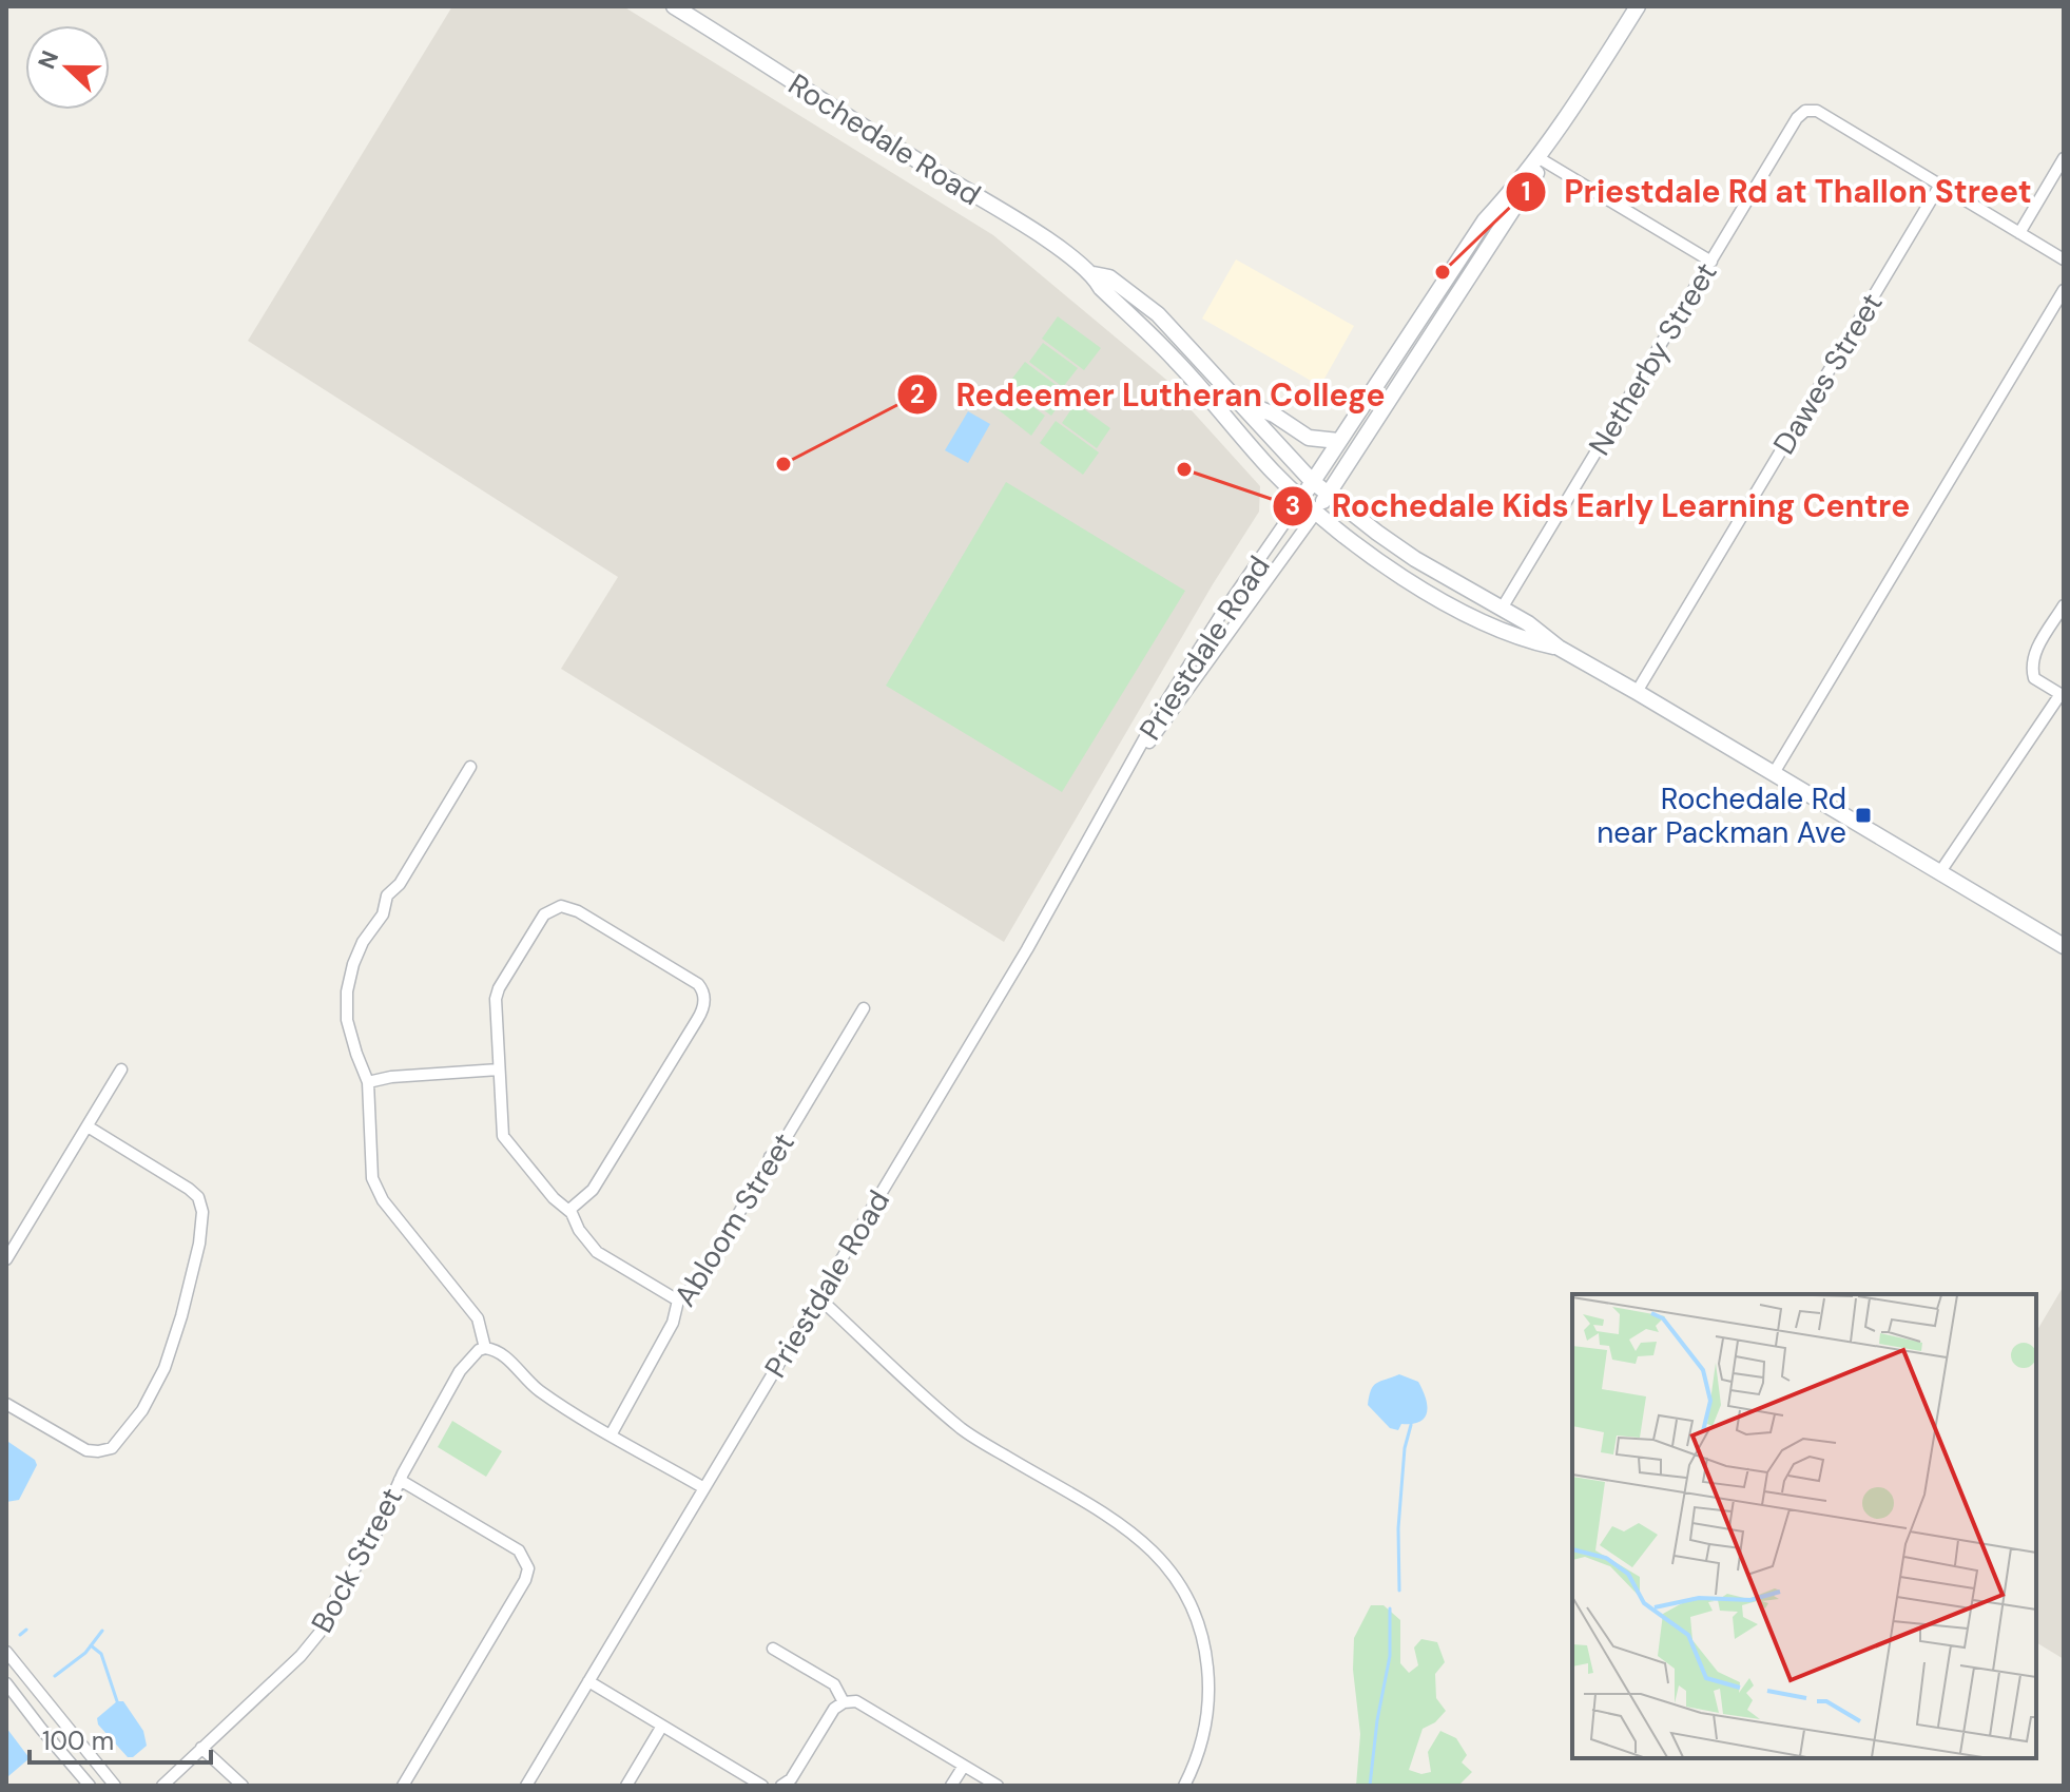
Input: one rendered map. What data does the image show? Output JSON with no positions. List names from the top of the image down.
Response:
{
  "streets": {
    "main road": ["Rochedale Road", "Priestdale Road"],
    "street": [
      "Netherby Street",
      "Dawes Street",
      "Abloom Street",
      "Bock Street"
    ]
  },
  "crossings": [
    ["Rochedale Road", "Netherby Street"],
    ["Rochedale Road", "Dawes Street"],
    ["Rochedale Road", "Priestdale Road"],
    ["Netherby Street", "Dawes Street"]
  ],
  "places": {
    "other": ["Priestdale Rd at Thallon Street", "Redeemer Lutheran College", "Rochedale Kids Early Learning Centre"],
    "transit": ["Rochedale Rd near Packman Ave"]
  },
  "scale_bar": "100 m",
  "north": "left"
}
